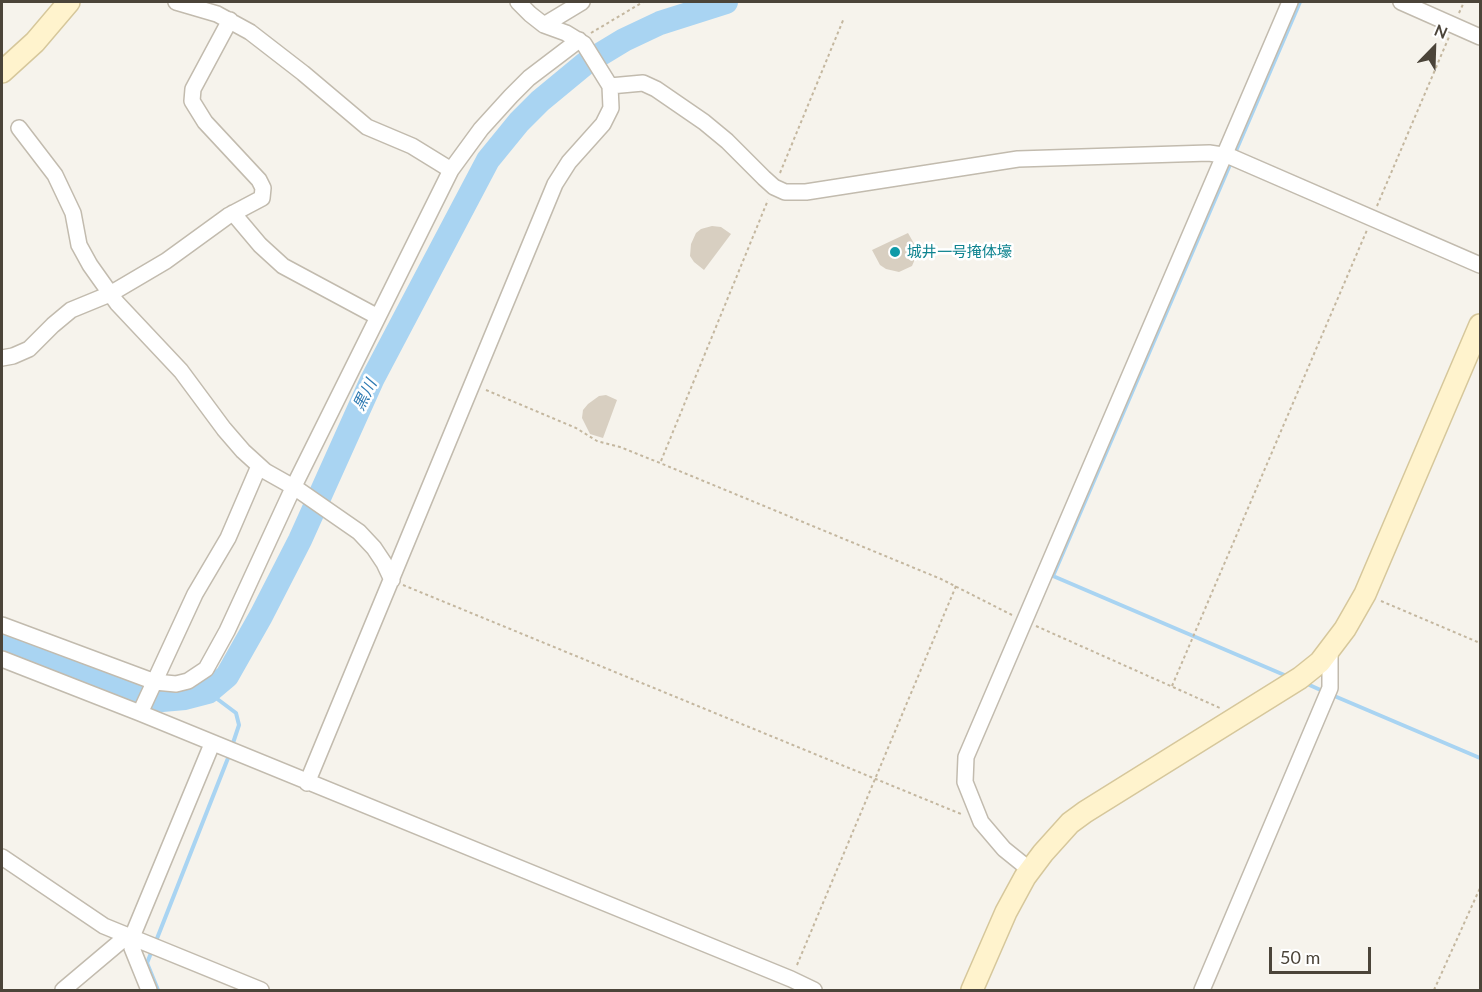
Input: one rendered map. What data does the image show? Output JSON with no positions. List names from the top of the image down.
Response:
{
  "water": ["黒川"],
  "places": ["城井一号掩体壕"],
  "scale_bar": "50 m",
  "north": "top right"
}
